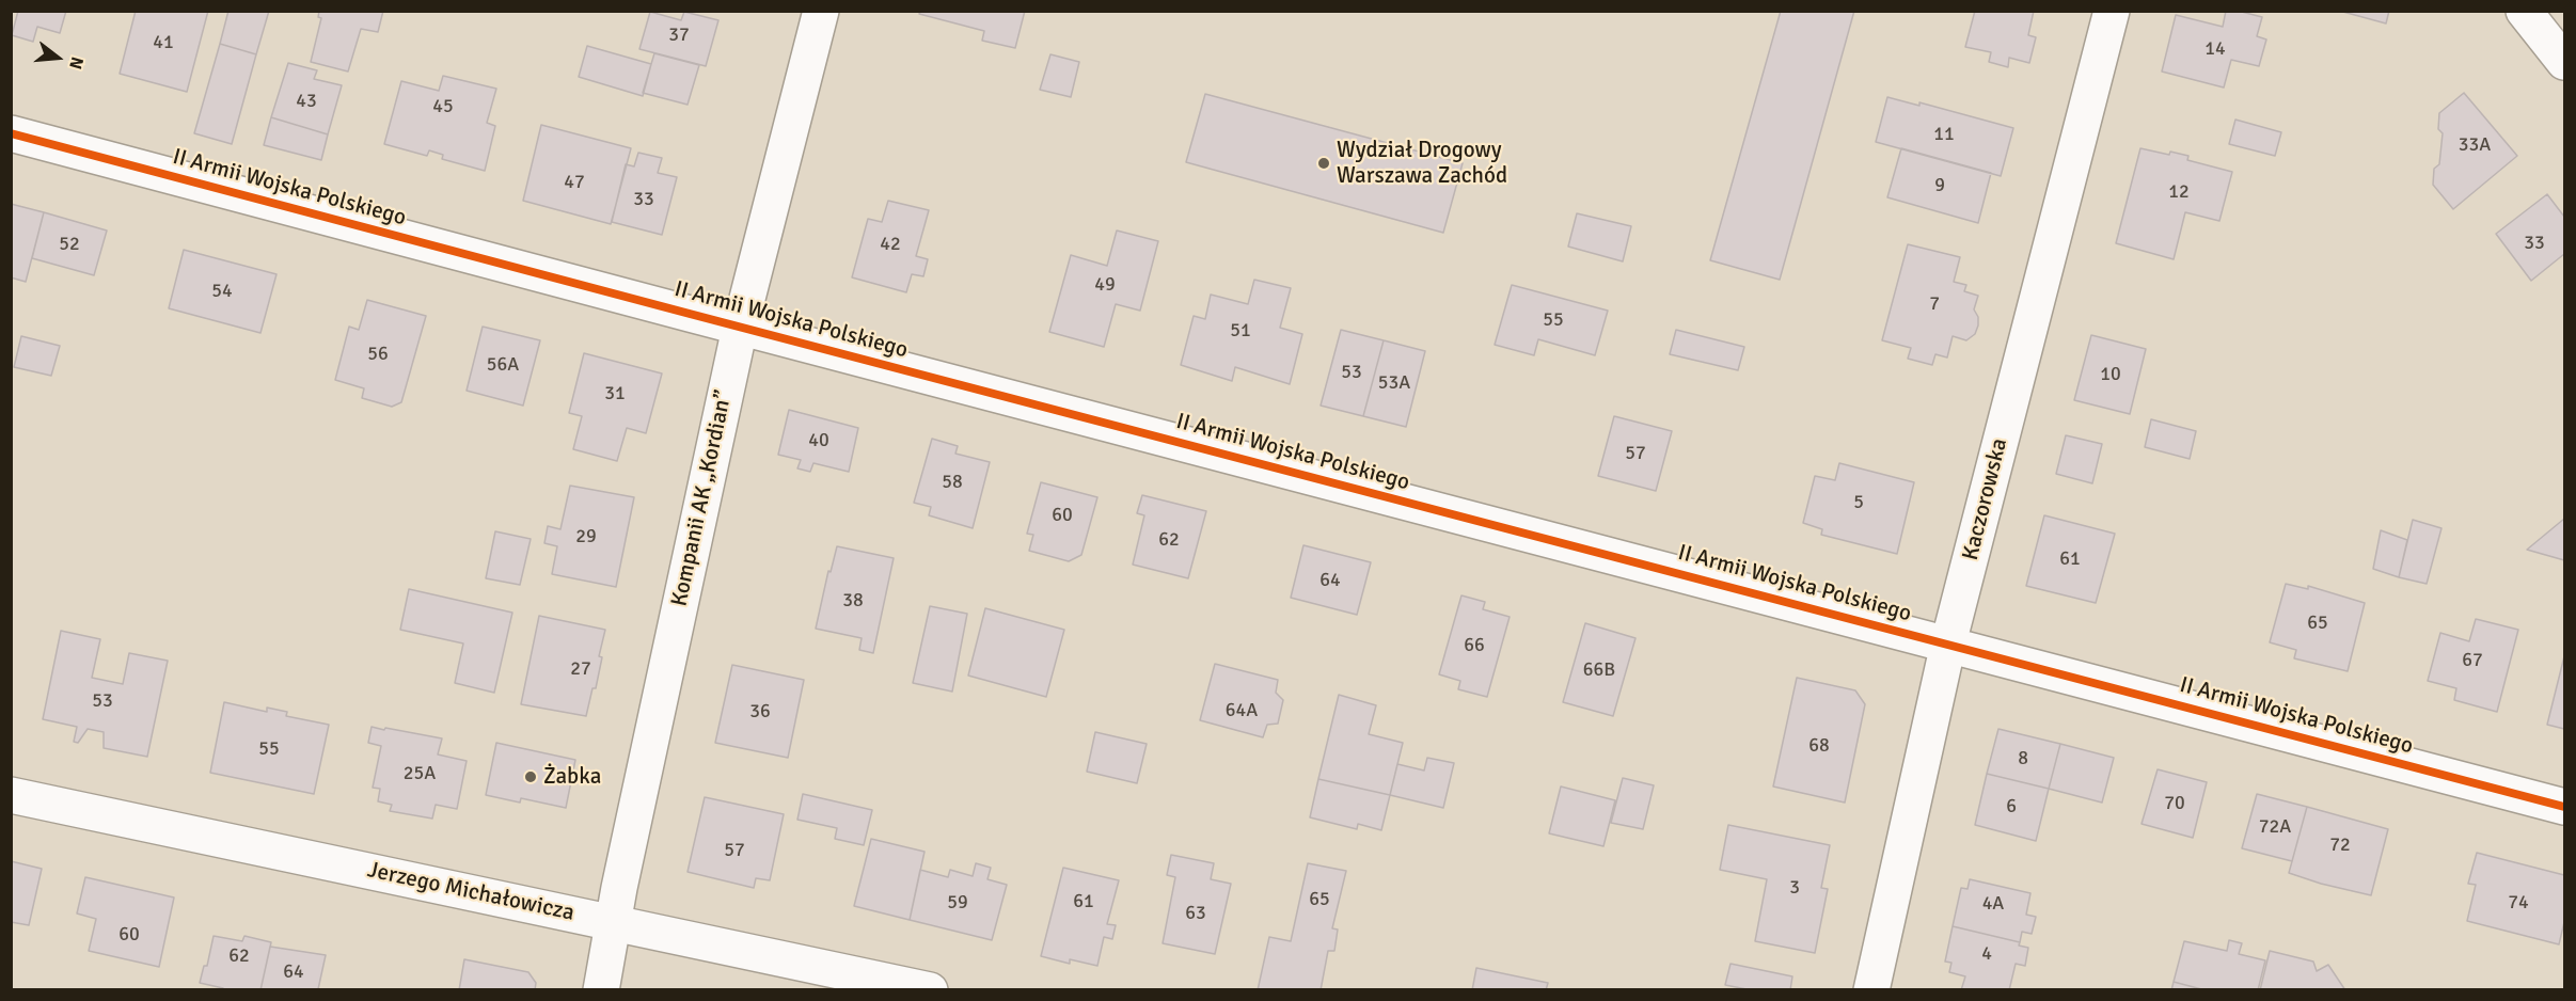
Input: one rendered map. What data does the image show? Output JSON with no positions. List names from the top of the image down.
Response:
{
  "streets": {
    "street": [
      "II Armii Wojska Polskiego",
      "Kompanii AK „Kordian”",
      "Kaczorowska",
      "Jerzego Michałowicza"
    ]
  },
  "crossings": [
    ["II Armii Wojska Polskiego", "Kompanii AK „Kordian”"],
    ["II Armii Wojska Polskiego", "Kaczorowska"],
    ["Kompanii AK „Kordian”", "Jerzego Michałowicza"]
  ],
  "places": ["Wydział Drogowy Warszawa Zachód", "Żabka"],
  "house_numbers": [
    "37",
    "41",
    "14",
    "43",
    "45",
    "11",
    "33A",
    "47",
    "9",
    "12",
    "33",
    "33",
    "52",
    "42",
    "49",
    "54",
    "7",
    "55",
    "51",
    "56",
    "56A",
    "53",
    "10",
    "53A",
    "31",
    "40",
    "57",
    "58",
    "5",
    "60",
    "29",
    "62",
    "61",
    "64",
    "38",
    "65",
    "66",
    "67",
    "27",
    "66B",
    "53",
    "64A",
    "36",
    "68",
    "55",
    "8",
    "25A",
    "70",
    "6",
    "72A",
    "72",
    "57",
    "3",
    "65",
    "61",
    "59",
    "74",
    "4A",
    "63",
    "60",
    "4",
    "62",
    "64"
  ],
  "north": "right"
}
